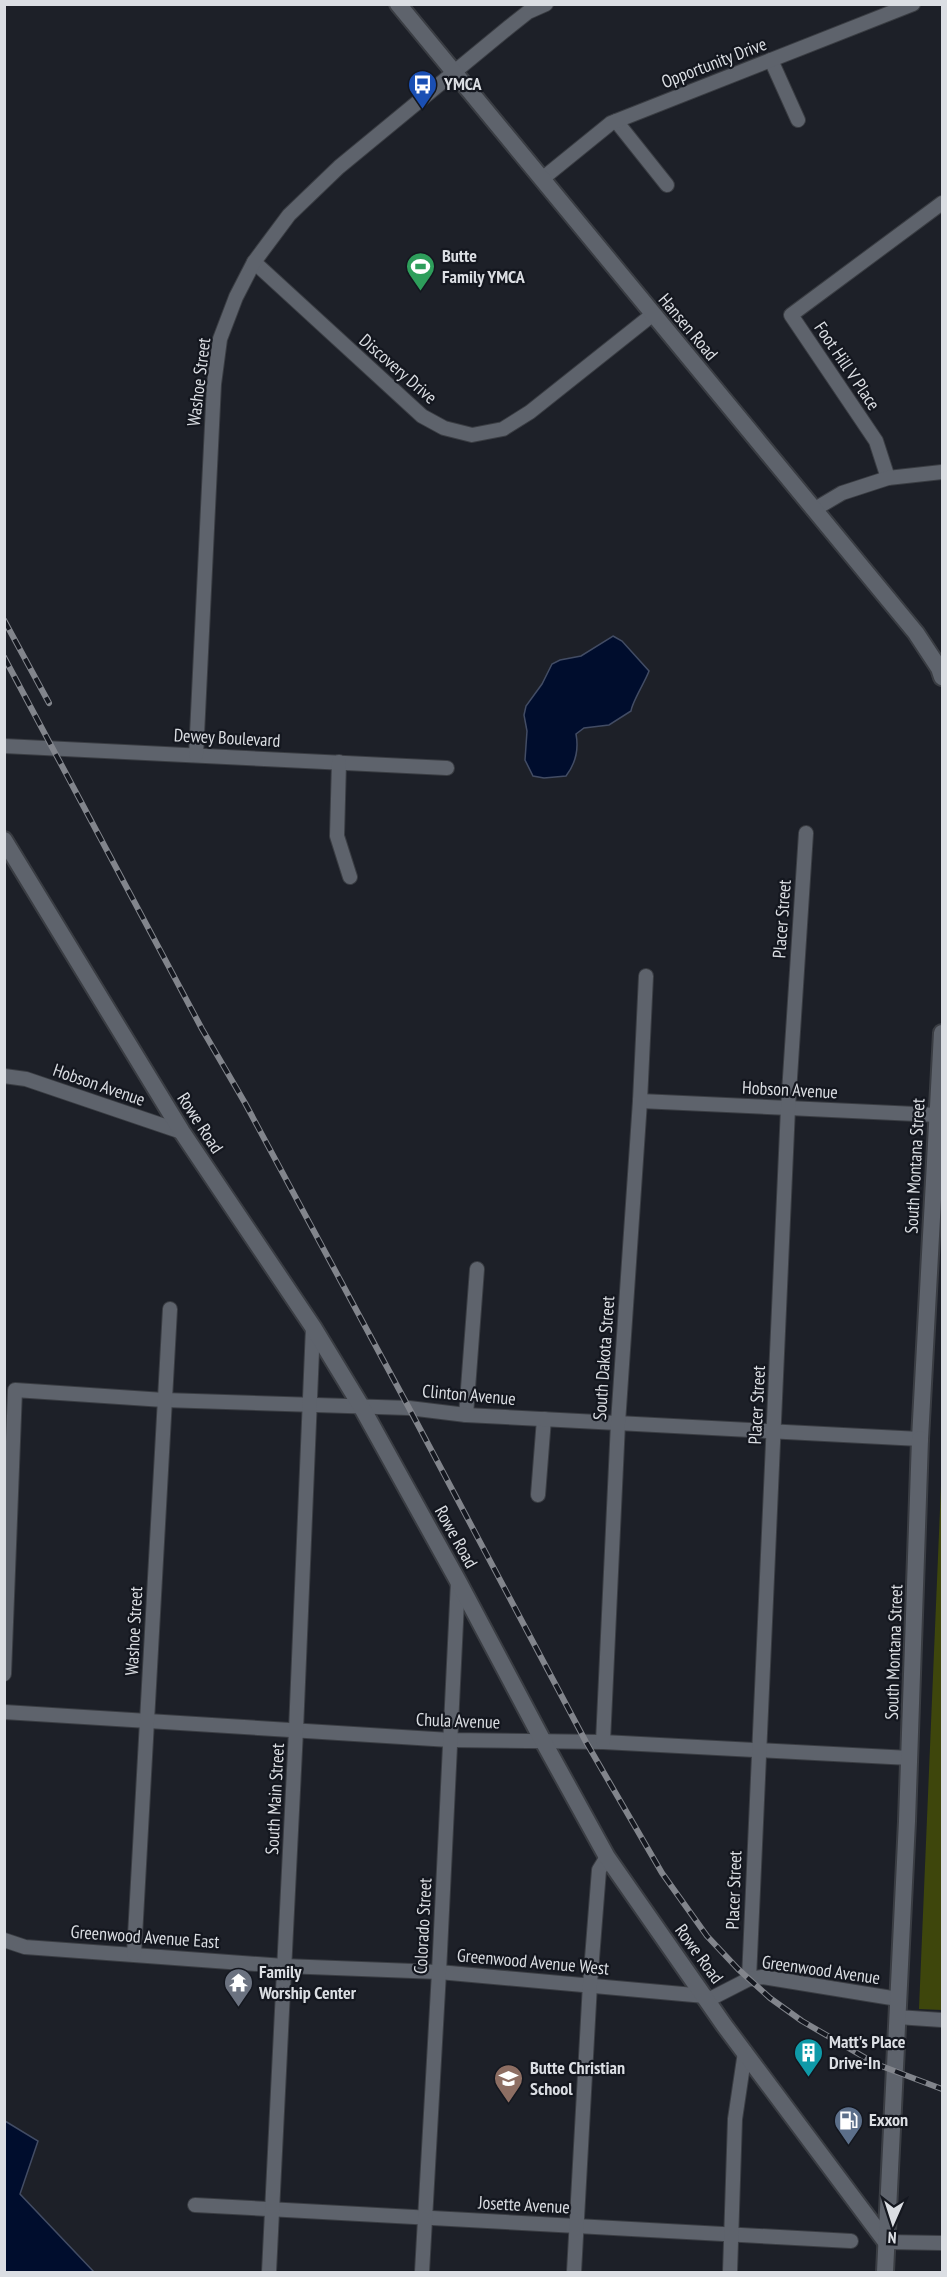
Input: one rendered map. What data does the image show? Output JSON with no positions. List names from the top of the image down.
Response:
{
  "streets": {
    "main road": ["Hansen Road", "Rowe Road", "South Montana Street"],
    "street": [
      "Opportunity Drive",
      "Foot Hill V Place",
      "Discovery Drive",
      "Washoe Street",
      "Dewey Boulevard",
      "Placer Street",
      "Hobson Avenue",
      "South Dakota Street",
      "Clinton Avenue",
      "Chula Avenue",
      "South Main Street",
      "Colorado Street",
      "Greenwood Avenue East",
      "Greenwood Avenue West",
      "Greenwood Avenue",
      "Josette Avenue"
    ]
  },
  "crossings": [
    ["Opportunity Drive", "Hansen Road"],
    ["Hansen Road", "Discovery Drive"],
    ["Hansen Road", "Washoe Street"],
    ["Discovery Drive", "Washoe Street"],
    ["Washoe Street", "Dewey Boulevard"],
    ["Washoe Street", "Clinton Avenue"],
    ["Washoe Street", "Chula Avenue"],
    ["Washoe Street", "Greenwood Avenue East"],
    ["Placer Street", "Hobson Avenue"],
    ["Placer Street", "Clinton Avenue"],
    ["Placer Street", "Chula Avenue"],
    ["Placer Street", "Greenwood Avenue"],
    ["Hobson Avenue", "Rowe Road"],
    ["Hobson Avenue", "South Montana Street"],
    ["Hobson Avenue", "South Dakota Street"],
    ["Rowe Road", "South Montana Street"],
    ["Rowe Road", "Clinton Avenue"],
    ["Rowe Road", "Chula Avenue"],
    ["Rowe Road", "South Main Street"],
    ["Rowe Road", "Colorado Street"],
    ["Rowe Road", "Greenwood Avenue West"],
    ["Rowe Road", "Greenwood Avenue"],
    ["South Montana Street", "Clinton Avenue"],
    ["South Montana Street", "Chula Avenue"],
    ["South Montana Street", "Greenwood Avenue"],
    ["South Dakota Street", "Clinton Avenue"],
    ["South Dakota Street", "Chula Avenue"],
    ["Clinton Avenue", "South Main Street"],
    ["Chula Avenue", "South Main Street"],
    ["Chula Avenue", "Colorado Street"],
    ["South Main Street", "Greenwood Avenue East"],
    ["South Main Street", "Greenwood Avenue West"],
    ["South Main Street", "Josette Avenue"],
    ["Colorado Street", "Greenwood Avenue West"],
    ["Colorado Street", "Josette Avenue"],
    ["Greenwood Avenue East", "Greenwood Avenue West"],
    ["Greenwood Avenue West", "Greenwood Avenue"]
  ],
  "places": {
    "bus stop": ["YMCA"],
    "sports": ["Butte Family YMCA"],
    "temple": ["Family Worship Center"],
    "building": ["Matt's Place Drive-In"],
    "school or university": ["Butte Christian School"],
    "fuel station": ["Exxon"]
  },
  "north": "bottom"
}
